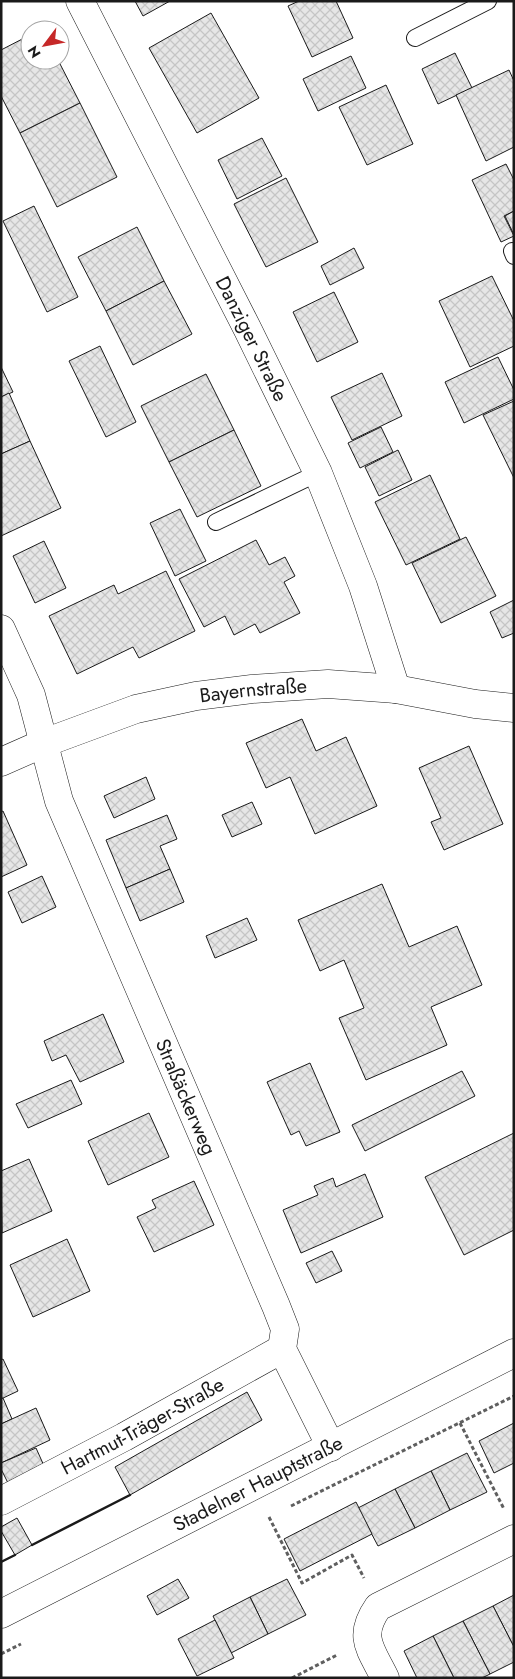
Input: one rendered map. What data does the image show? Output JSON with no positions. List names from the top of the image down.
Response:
{
  "streets": {
    "street": [
      "Danziger Straße",
      "Bayernstraße",
      "Straßäckerweg",
      "Hartmut-Träger-Straße",
      "Stadelner Hauptstraße"
    ]
  },
  "crossings": [
    ["Danziger Straße", "Bayernstraße"],
    ["Bayernstraße", "Straßäckerweg"],
    ["Straßäckerweg", "Hartmut-Träger-Straße"],
    ["Straßäckerweg", "Stadelner Hauptstraße"]
  ],
  "north": "bottom left"
}
